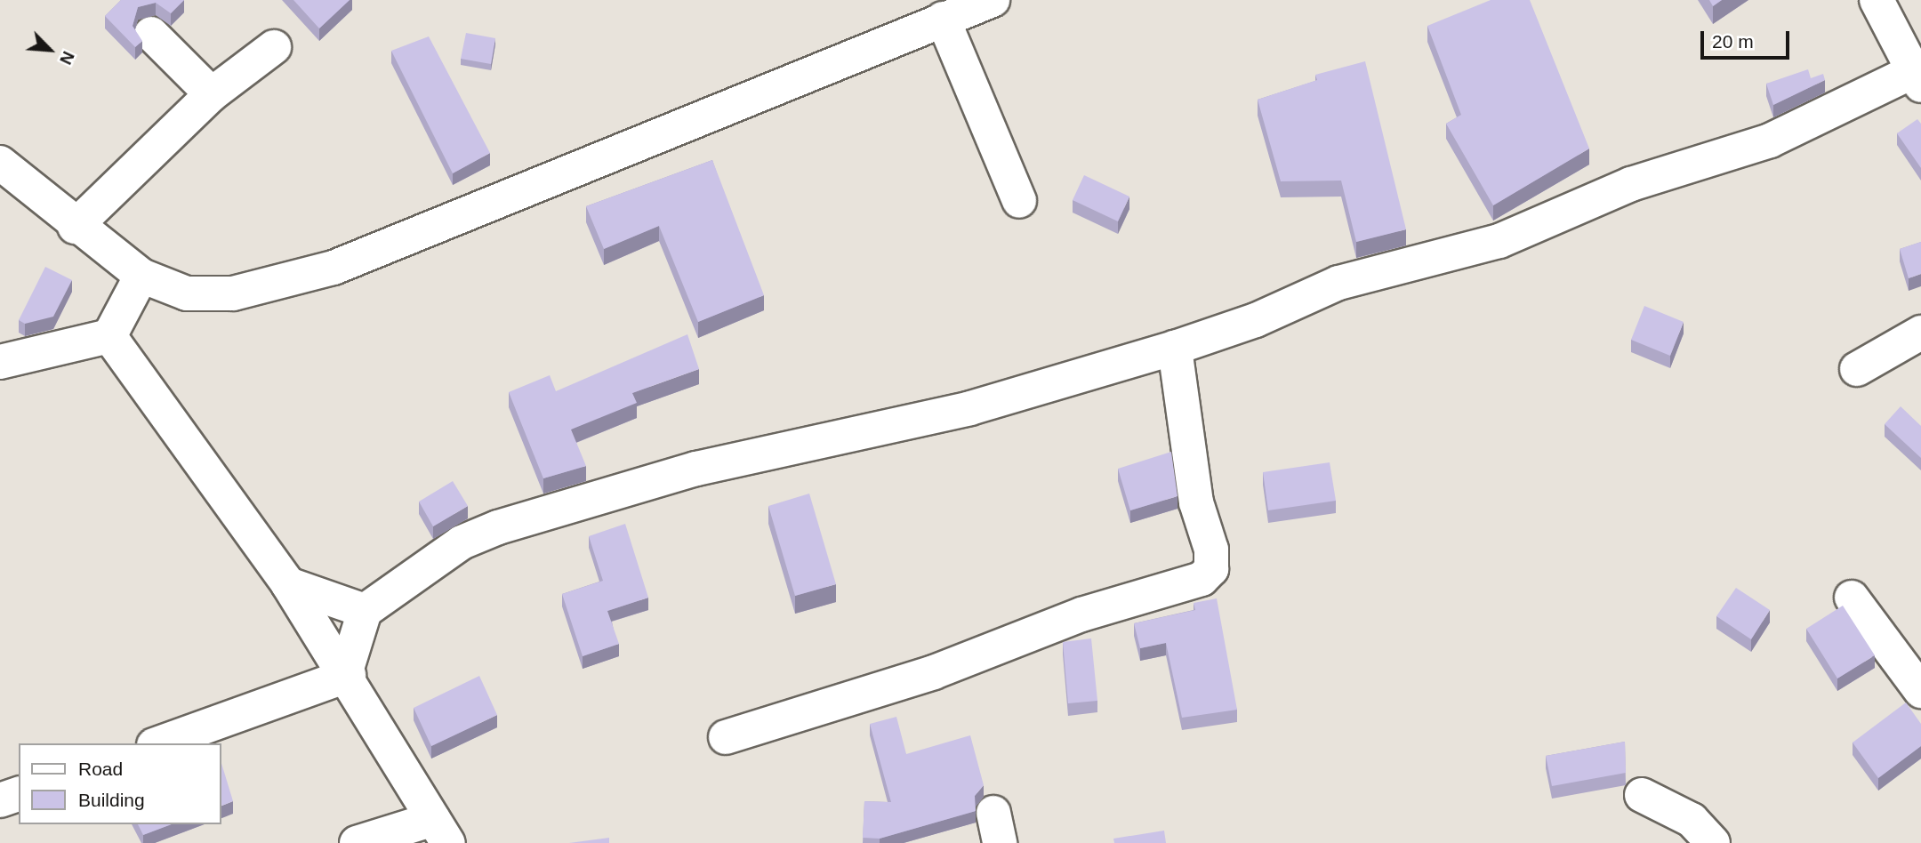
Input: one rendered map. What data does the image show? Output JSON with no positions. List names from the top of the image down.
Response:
{
  "legend": ["Road", "Building"],
  "scale_bar": "20 m",
  "north": "bottom right"
}
